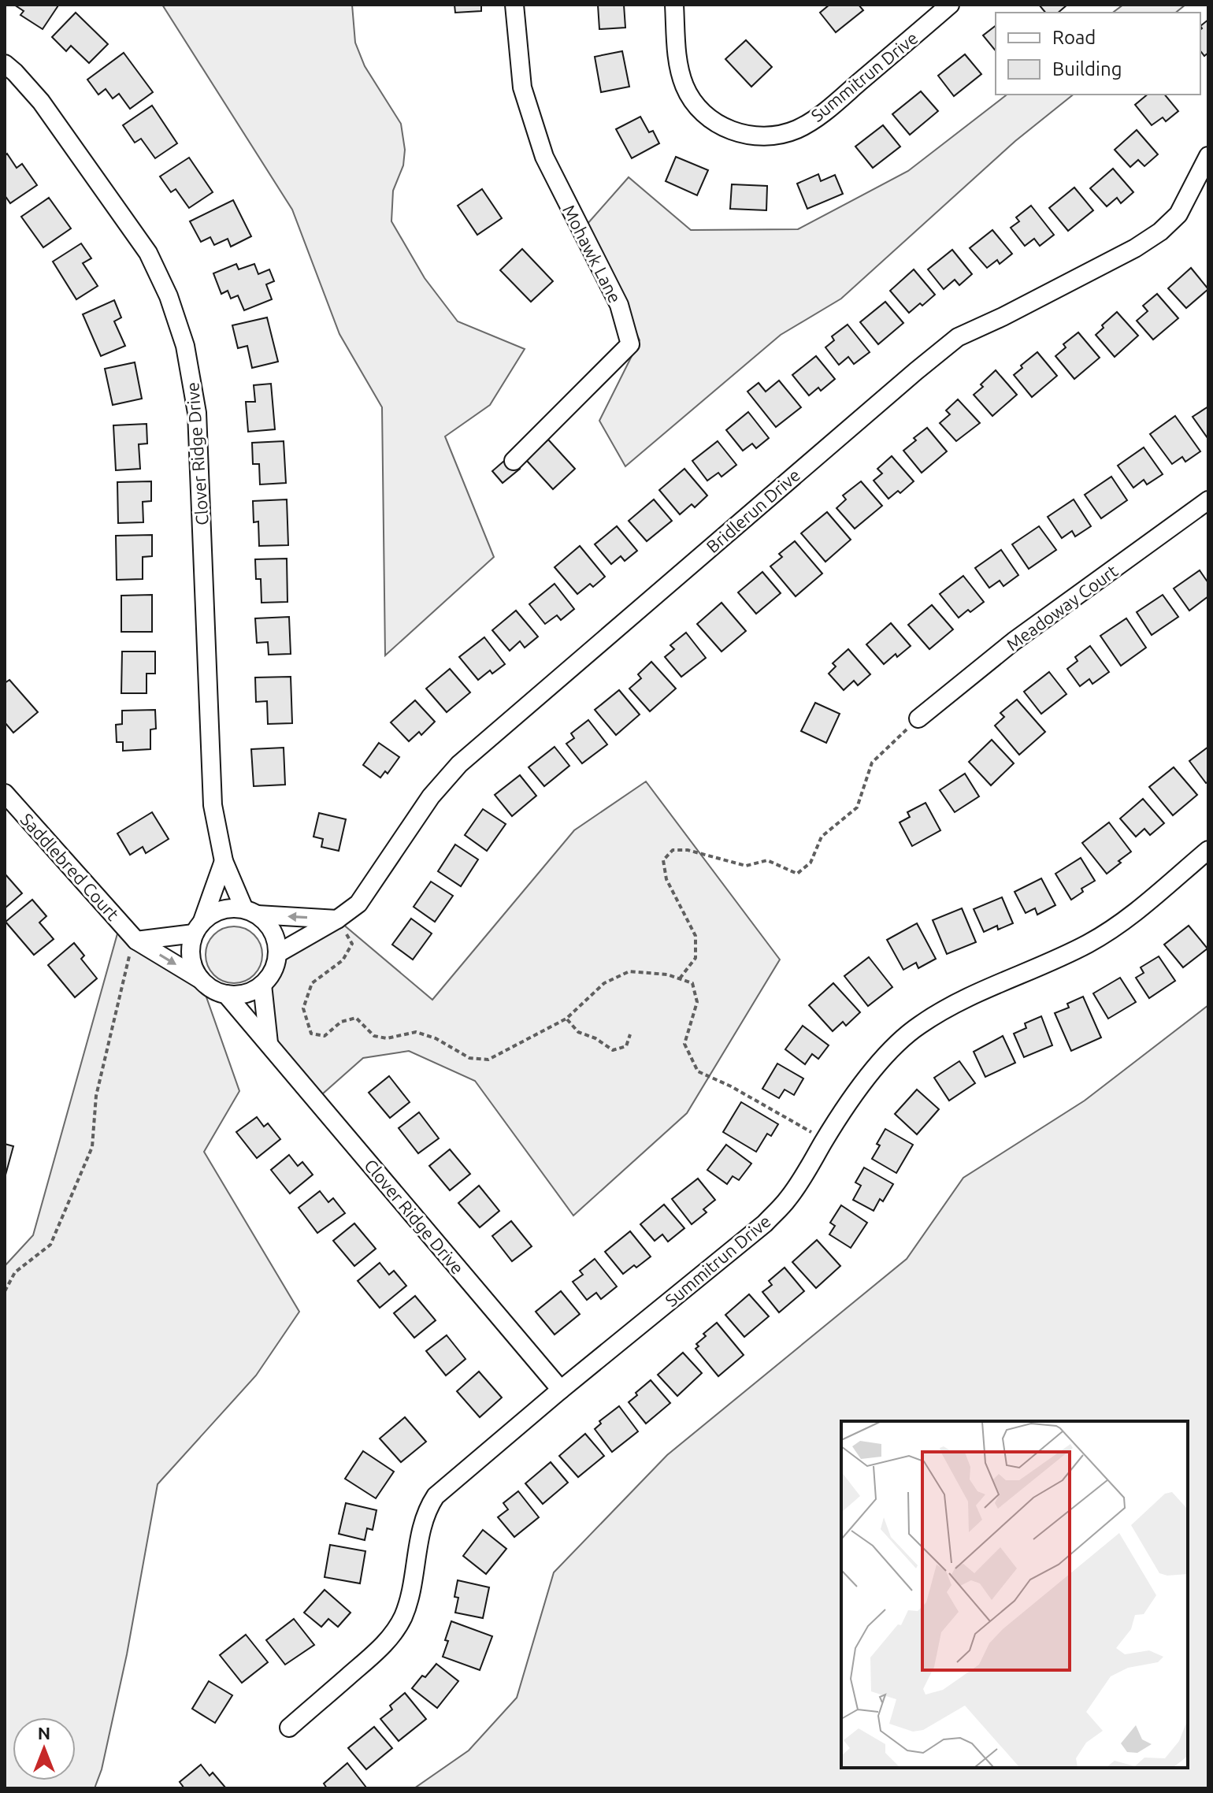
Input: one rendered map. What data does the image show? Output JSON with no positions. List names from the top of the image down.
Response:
{
  "streets": {
    "street": [
      "Summitrun Drive",
      "Mohawk Lane",
      "Clover Ridge Drive",
      "Bridlerun Drive",
      "Meadoway Court",
      "Saddlebred Court"
    ]
  },
  "crossings": [
    ["Summitrun Drive", "Clover Ridge Drive"],
    ["Clover Ridge Drive", "Bridlerun Drive"],
    ["Clover Ridge Drive", "Saddlebred Court"],
    ["Bridlerun Drive", "Saddlebred Court"]
  ],
  "legend": ["Road", "Building"],
  "north": "top"
}
